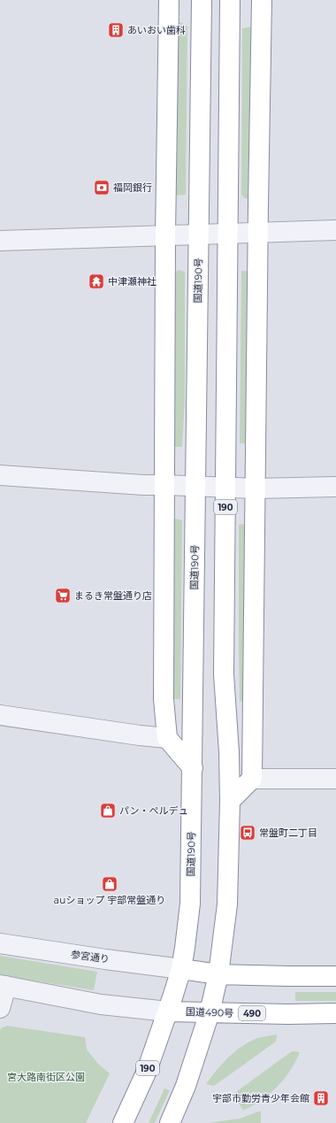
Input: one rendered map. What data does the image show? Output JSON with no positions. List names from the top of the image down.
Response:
{
  "streets": {
    "highway": [
      "国道190号",
      "190",
      "国道490号",
      "490"
    ],
    "street": ["参宮通り"]
  },
  "crossings": [
    ["国道190号", "参宮通り"],
    ["国道190号", "国道490号"],
    ["190", "国道490号"]
  ],
  "parks": ["宮大路南街区公園"],
  "places": {
    "building": ["あいおい歯科", "宇部市勤労青少年会館"],
    "bank": ["福岡銀行"],
    "temple": ["中津瀬神社"],
    "supermarket": ["まるき常盤通り店"],
    "shop": ["パン・ペルデュ", "auショップ 宇部常盤通り"],
    "bus stop": ["常盤町二丁目"]
  }
}
